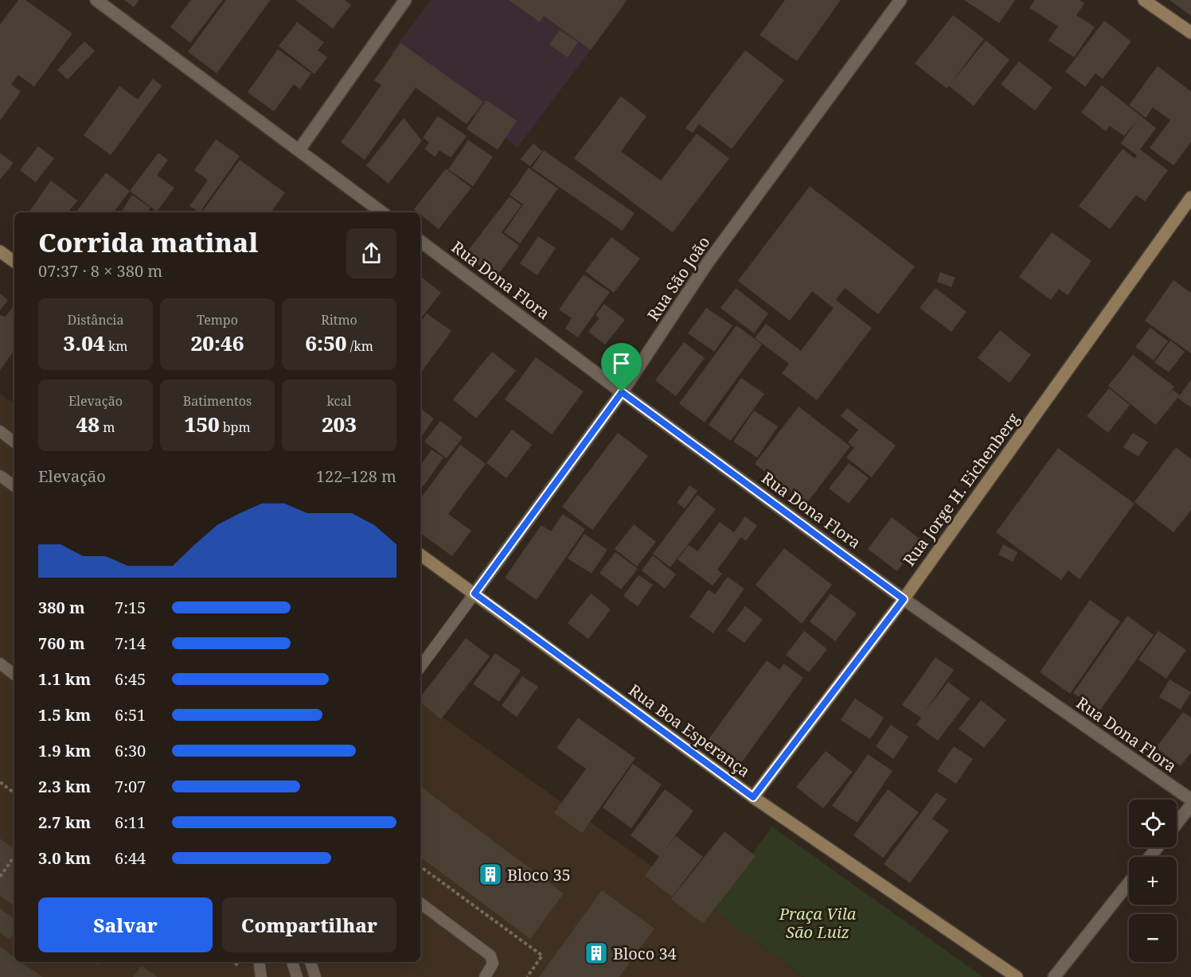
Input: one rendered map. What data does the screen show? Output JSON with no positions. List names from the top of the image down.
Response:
{
  "streets": {
    "street": [
      "Rua São João",
      "Rua Dona Flora",
      "Rua Jorge H. Eichenberg",
      "Rua Boa Esperança"
    ]
  },
  "crossings": [
    ["Rua São João", "Rua Dona Flora"],
    ["Rua São João", "Rua Boa Esperança"],
    ["Rua Dona Flora", "Rua Jorge H. Eichenberg"],
    ["Rua Jorge H. Eichenberg", "Rua Boa Esperança"]
  ],
  "parks": ["Praça Vila São Luiz"],
  "places": {
    "building": ["Bloco 35", "Bloco 34"]
  },
  "page": {
    "heading": ["Corrida matinal", "07:37 · 8 × 380 m"],
    "stats": [
      ["Distância", "3.04 km"],
      ["Tempo", "20:46"],
      ["Ritmo", "6:50 /km"],
      ["Elevação", "48 m"],
      ["Batimentos", "150 bpm"],
      ["kcal", "203"]
    ],
    "chart": ["Elevação", "122–128 m"],
    "list": [
      {
        "name": "380 m",
        "note": "7:15"
      },
      {
        "name": "760 m",
        "note": "7:14"
      },
      {
        "name": "1.1 km",
        "note": "6:45"
      },
      {
        "name": "1.5 km",
        "note": "6:51"
      },
      {
        "name": "1.9 km",
        "note": "6:30"
      },
      {
        "name": "2.3 km",
        "note": "7:07"
      },
      {
        "name": "2.7 km",
        "note": "6:11"
      },
      {
        "name": "3.0 km",
        "note": "6:44"
      }
    ],
    "map_buttons": ["+", "−"],
    "buttons": ["Salvar", "Compartilhar"]
  }
}
